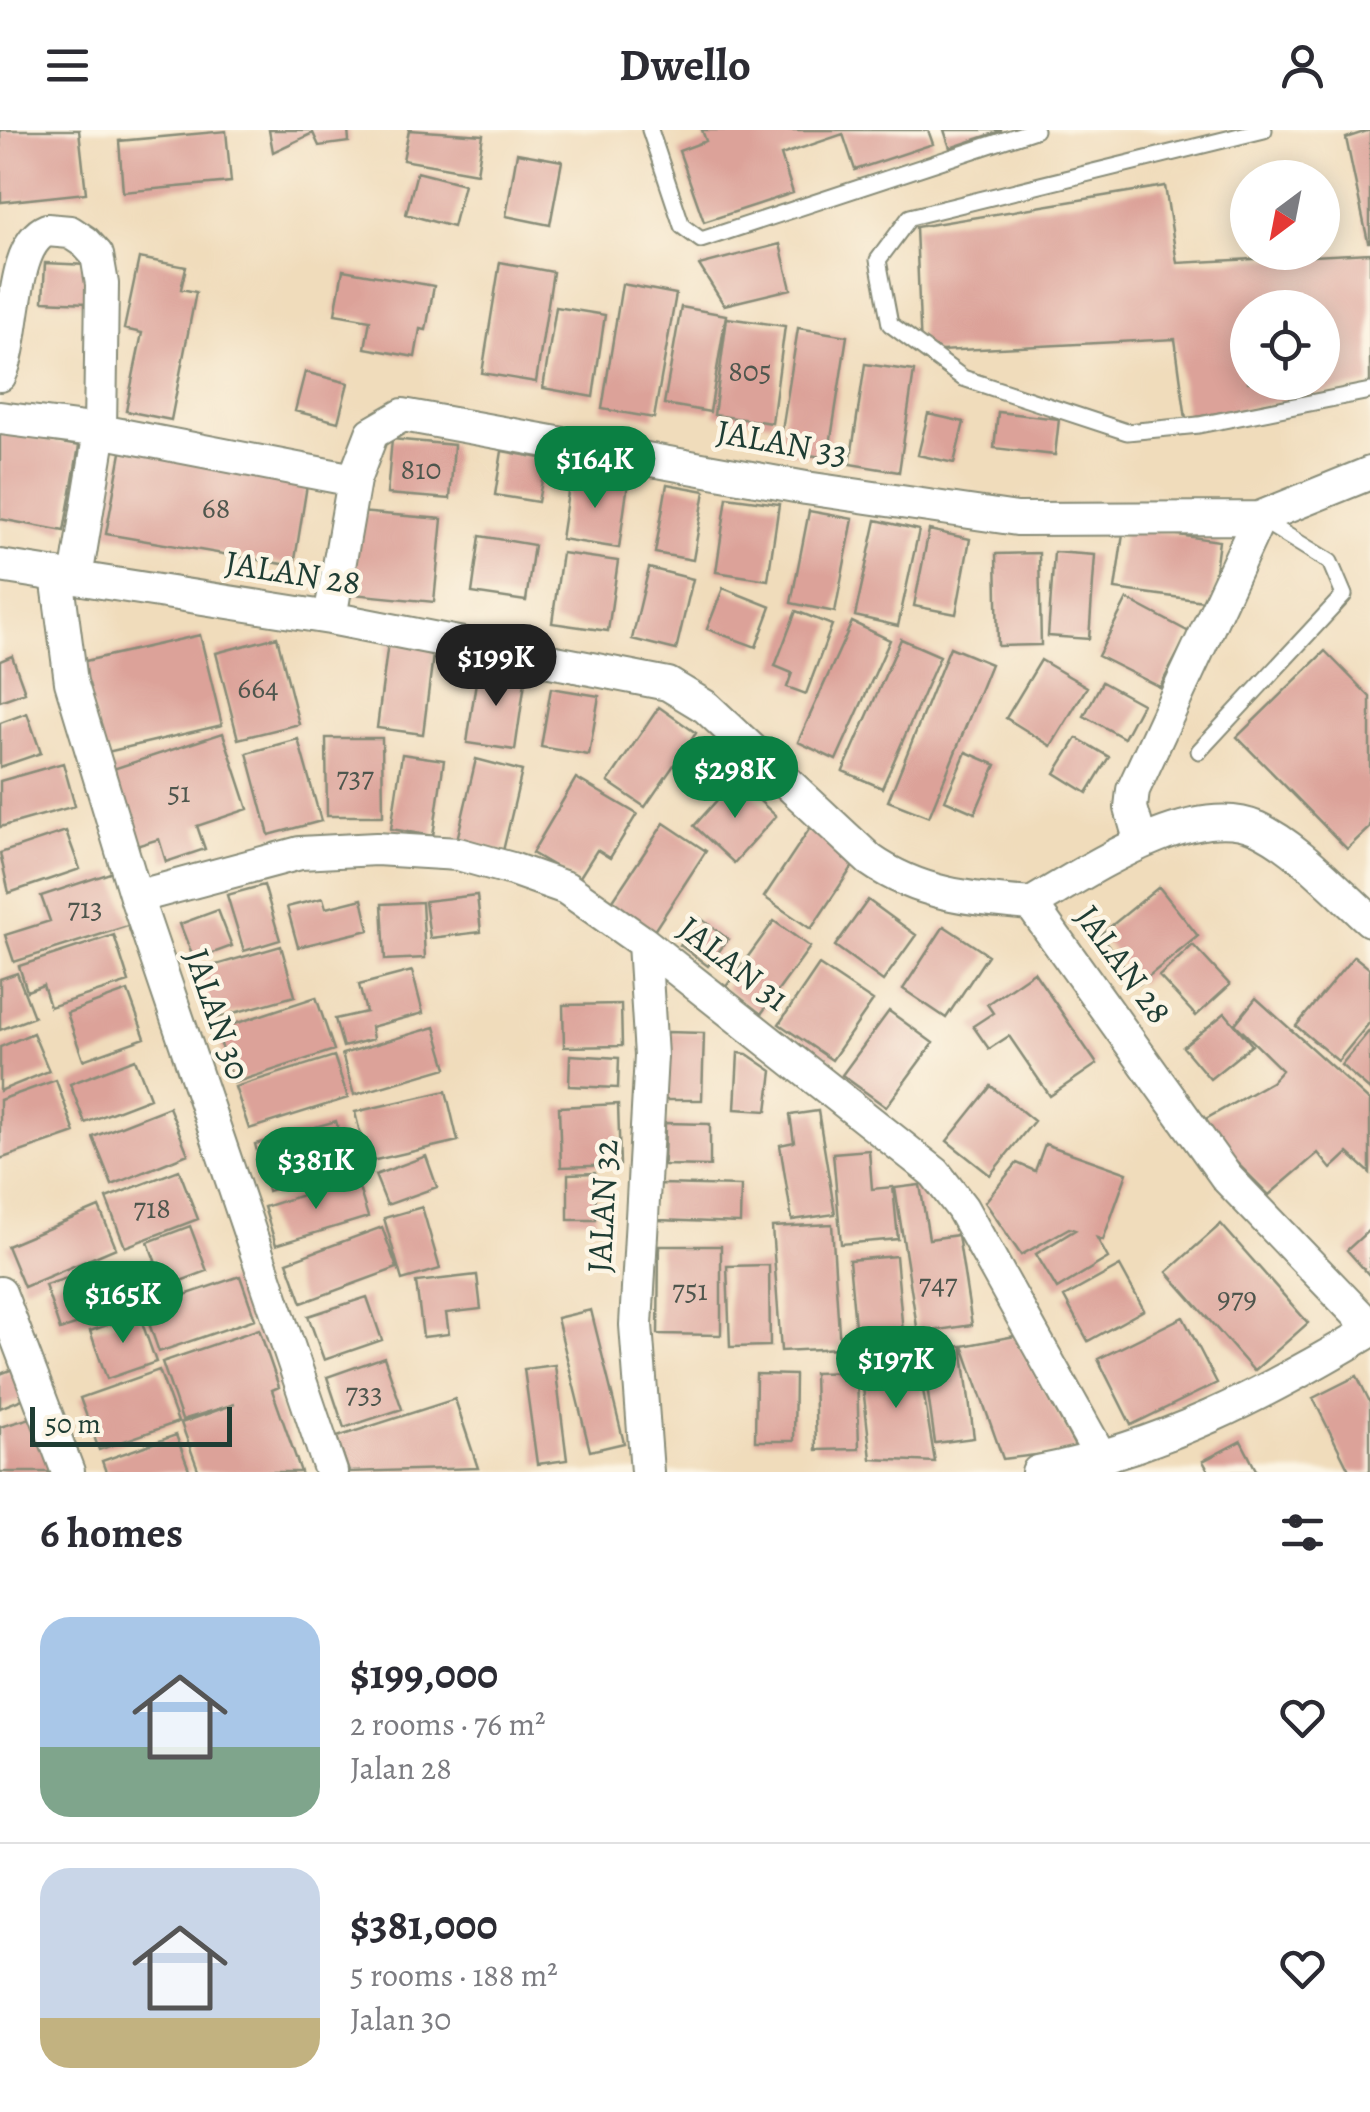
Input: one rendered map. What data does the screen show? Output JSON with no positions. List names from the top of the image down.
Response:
{
  "streets": {
    "street": [
      "JALAN 33",
      "JALAN 28",
      "JALAN 31",
      "JALAN 30",
      "JALAN 32"
    ]
  },
  "crossings": [
    ["JALAN 33", "JALAN 28"],
    ["JALAN 28", "JALAN 30"],
    ["JALAN 31", "JALAN 30"],
    ["JALAN 31", "JALAN 32"]
  ],
  "house_numbers": [
    "805",
    "810",
    "68",
    "664",
    "737",
    "51",
    "713",
    "718",
    "747",
    "751",
    "979",
    "733"
  ],
  "scale_bar": "50 m",
  "north": "bottom left",
  "page": {
    "header": "Dwello",
    "price": [
      "$164K",
      "$199K",
      "$298K",
      "$381K",
      "$165K",
      "$197K"
    ],
    "scale": "50 m",
    "heading": "6 homes",
    "list": [
      {
        "name": "$199,000",
        "note": "2 rooms · 76 m² · Jalan 28"
      },
      {
        "name": "$381,000",
        "note": "5 rooms · 188 m² · Jalan 30"
      }
    ]
  }
}
